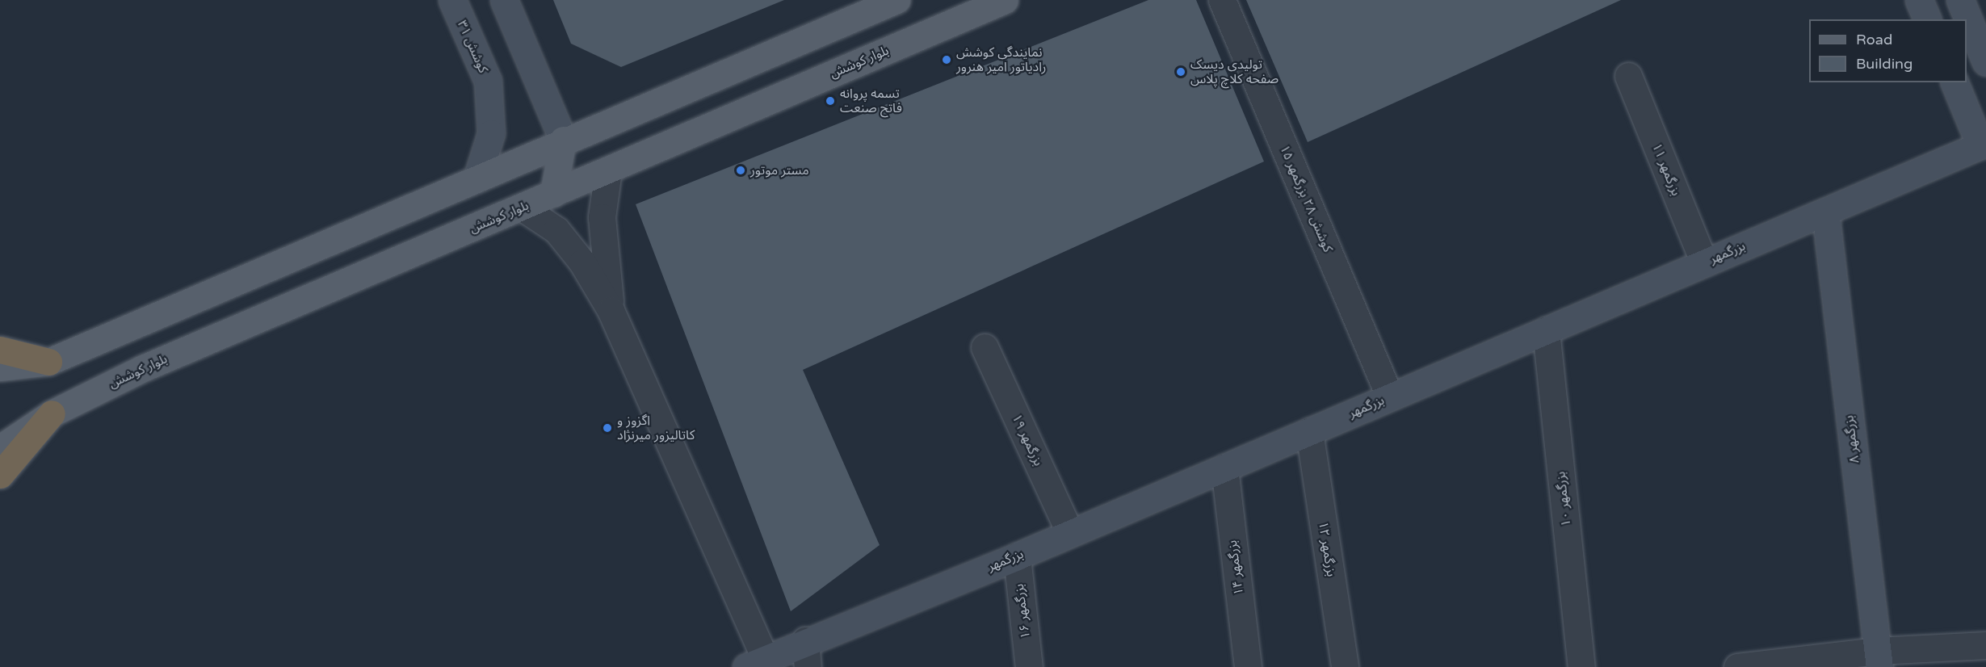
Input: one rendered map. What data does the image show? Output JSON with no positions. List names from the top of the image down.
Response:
{
  "streets": {
    "main road": ["بلوار کوشش"],
    "street": [
      "کوشش ۳۱",
      "بزرگمهر ۱۱",
      "کوشش ۲۸ بزرگمهر ۱۵",
      "بزرگمهر",
      "بزرگمهر ۸",
      "بزرگمهر ۱۹",
      "بزرگمهر ۱۰",
      "بزرگمهر ۱۲",
      "بزرگمهر ۱۴",
      "بزرگمهر ۱۶"
    ]
  },
  "crossings": [
    ["بزرگمهر ۱۱", "بزرگمهر"],
    ["کوشش ۲۸ بزرگمهر ۱۵", "بزرگمهر"],
    ["بزرگمهر", "بزرگمهر ۸"],
    ["بزرگمهر", "بزرگمهر ۱۹"],
    ["بزرگمهر", "بزرگمهر ۱۰"],
    ["بزرگمهر", "بزرگمهر ۱۲"],
    ["بزرگمهر", "بزرگمهر ۱۴"],
    ["بزرگمهر", "بزرگمهر ۱۶"]
  ],
  "places": [
    "نمایندگی کوشش رادیاتور امیر هنرور",
    "تولیدی دیسک صفحه کلاچ پلاس",
    "تسمه پروانه فاتح صنعت",
    "مستر موتور",
    "اگزوز و کاتالیزور میرنژاد"
  ],
  "legend": ["Road", "Building"]
}
